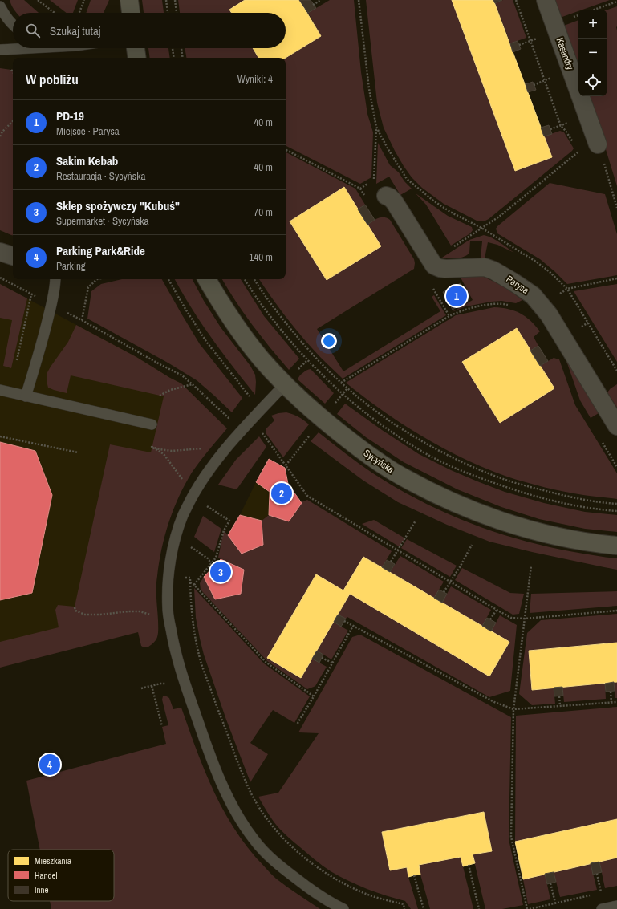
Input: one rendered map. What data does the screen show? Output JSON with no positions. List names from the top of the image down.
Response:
{
  "streets": {
    "street": ["Kasandry", "Parysa", "Sycyńska"]
  },
  "legend": ["Mieszkania", "Handel", "Inne"],
  "page": {
    "map_buttons": ["+", "−"],
    "search": "Szukaj tutaj",
    "heading": ["W pobliżu", "Wyniki: 4"],
    "list": [
      {
        "mark": "1",
        "name": "PD-19",
        "note": "Miejsce · Parysa",
        "value": "40 m"
      },
      {
        "mark": "2",
        "name": "Sakim Kebab",
        "note": "Restauracja · Sycyńska",
        "value": "40 m"
      },
      {
        "mark": "3",
        "name": "Sklep spożywczy \"Kubuś\"",
        "note": "Supermarket · Sycyńska",
        "value": "70 m"
      },
      {
        "mark": "4",
        "name": "Parking Park&Ride",
        "note": "Parking",
        "value": "140 m"
      }
    ],
    "pins": [
      "1",
      "2",
      "3",
      "4"
    ]
  }
}
